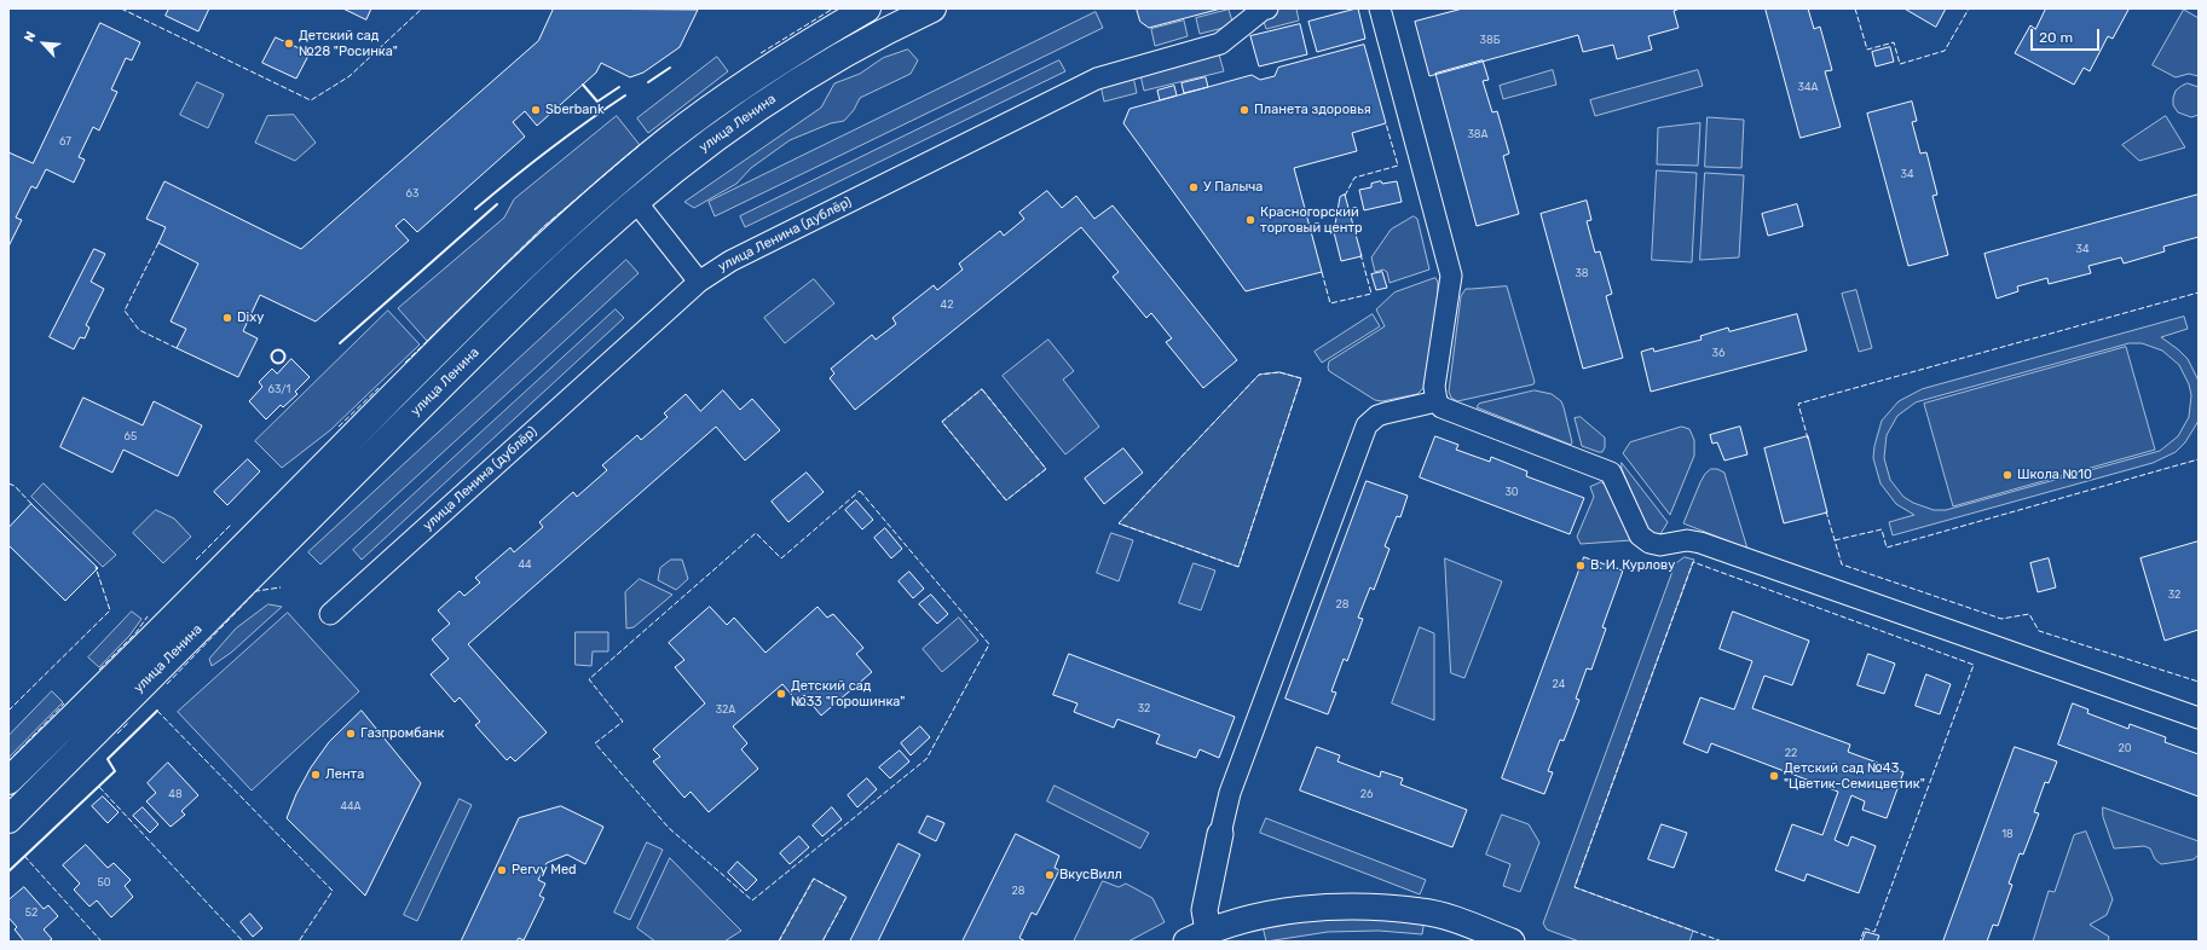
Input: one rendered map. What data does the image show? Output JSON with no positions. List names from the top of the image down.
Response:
{
  "streets": {
    "main road": ["улица Ленина"],
    "street": ["улица Ленина (дублёр)"]
  },
  "places": [
    "Детский сад №28 \"Росинка\"",
    "Sberbank",
    "Планета здоровья",
    "У Палыча",
    "Красногорский торговый центр",
    "Dixy",
    "Школа №10",
    "В. И. Курлову",
    "Детский сад №33 \"Горошинка\"",
    "Газпромбанк",
    "Лента",
    "Детский сад №43 \"Цветик-Семицветик\"",
    "Pervy Med",
    "ВкусВилл"
  ],
  "house_numbers": [
    "38Б",
    "34А",
    "38А",
    "67",
    "34",
    "63",
    "34",
    "38",
    "42",
    "36",
    "63/1",
    "65",
    "30",
    "44",
    "32",
    "28",
    "24",
    "32",
    "32А",
    "20",
    "22",
    "48",
    "26",
    "44А",
    "18",
    "50",
    "28",
    "52"
  ],
  "scale_bar": "20 m",
  "north": "top left"
}
